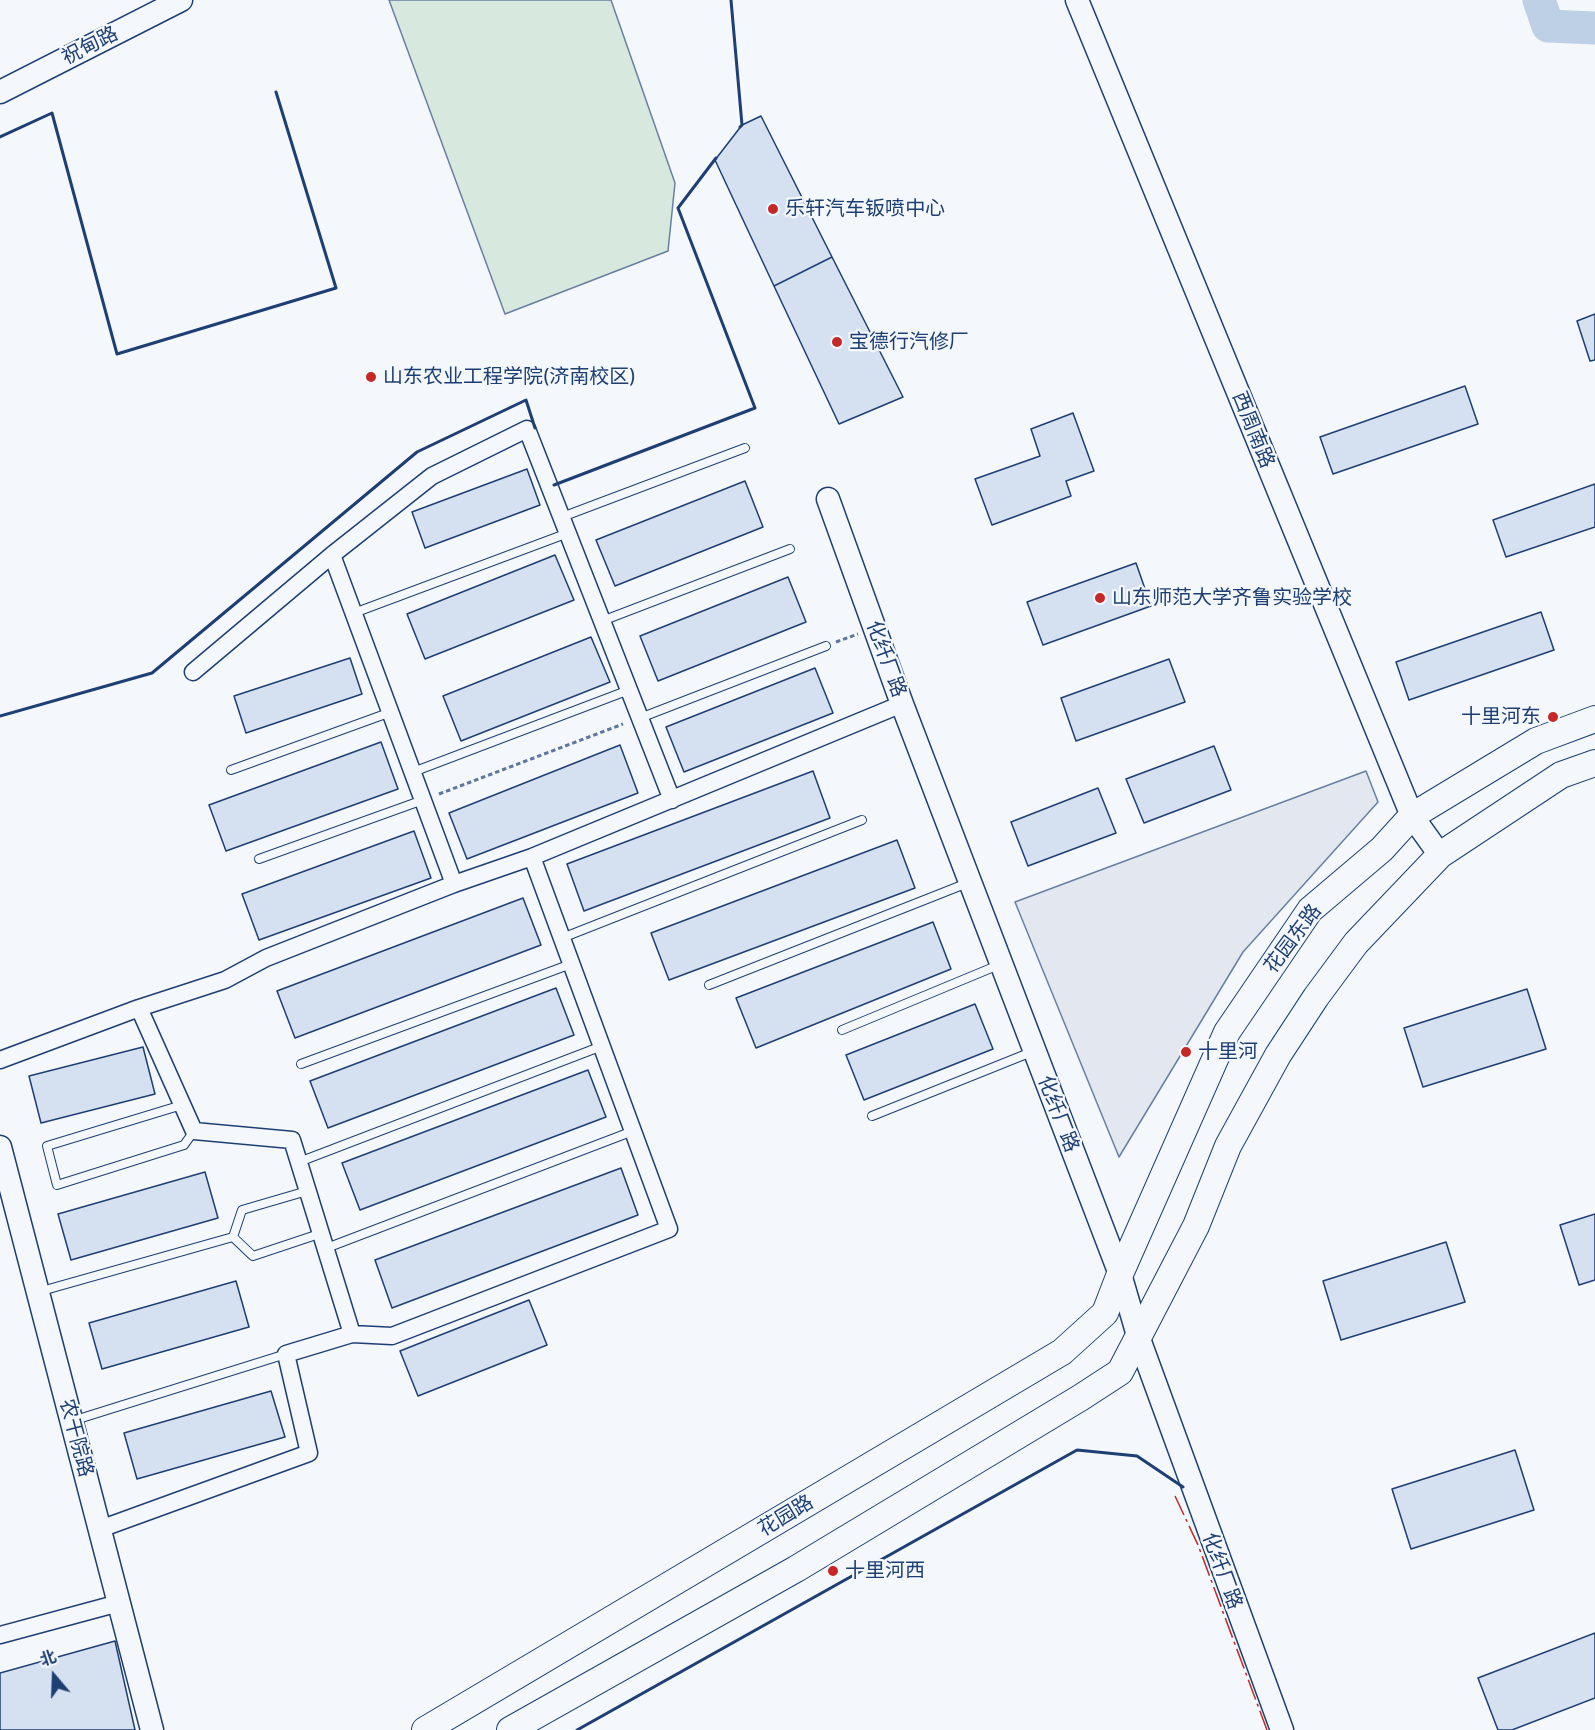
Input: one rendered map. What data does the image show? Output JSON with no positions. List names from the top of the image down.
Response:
{
  "streets": {
    "main road": ["花园东路", "花园路"],
    "street": [
      "祝甸路",
      "西周南路",
      "化纤厂路",
      "农干院路"
    ]
  },
  "crossings": [
    ["西周南路", "花园东路"],
    ["化纤厂路", "花园东路"],
    ["化纤厂路", "花园路"],
    ["花园东路", "花园路"]
  ],
  "places": [
    "乐轩汽车钣喷中心",
    "宝德行汽修厂",
    "山东农业工程学院(济南校区)",
    "山东师范大学齐鲁实验学校",
    "十里河东",
    "十里河",
    "十里河西"
  ],
  "north": "top"
}
